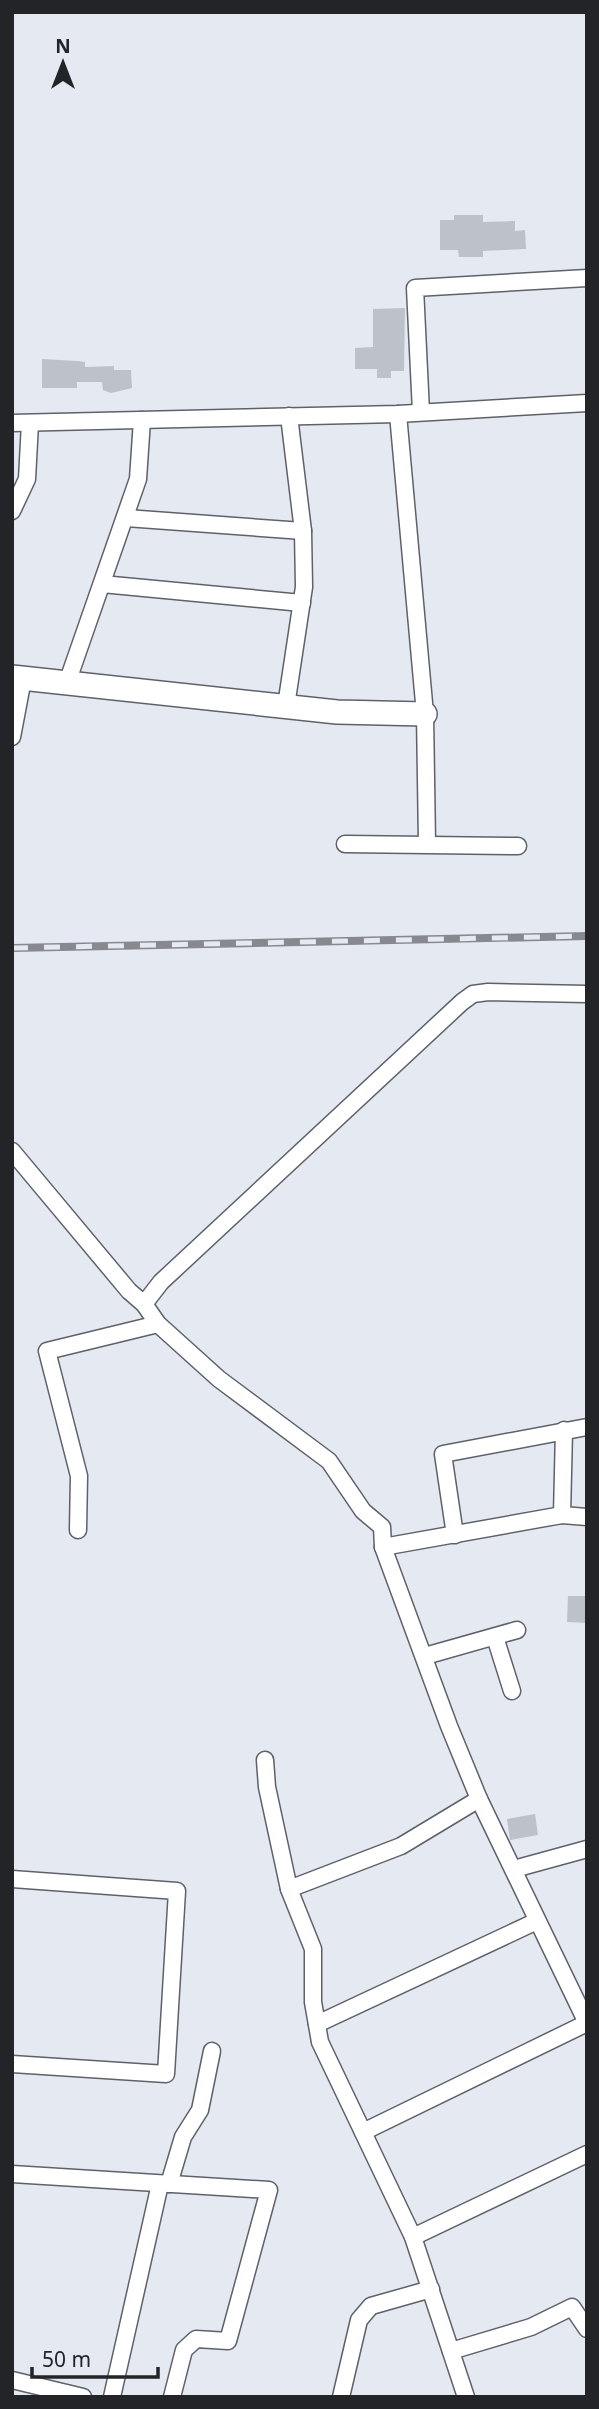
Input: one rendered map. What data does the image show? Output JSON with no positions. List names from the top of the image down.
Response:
{
  "scale_bar": "50 m",
  "north": "top"
}
